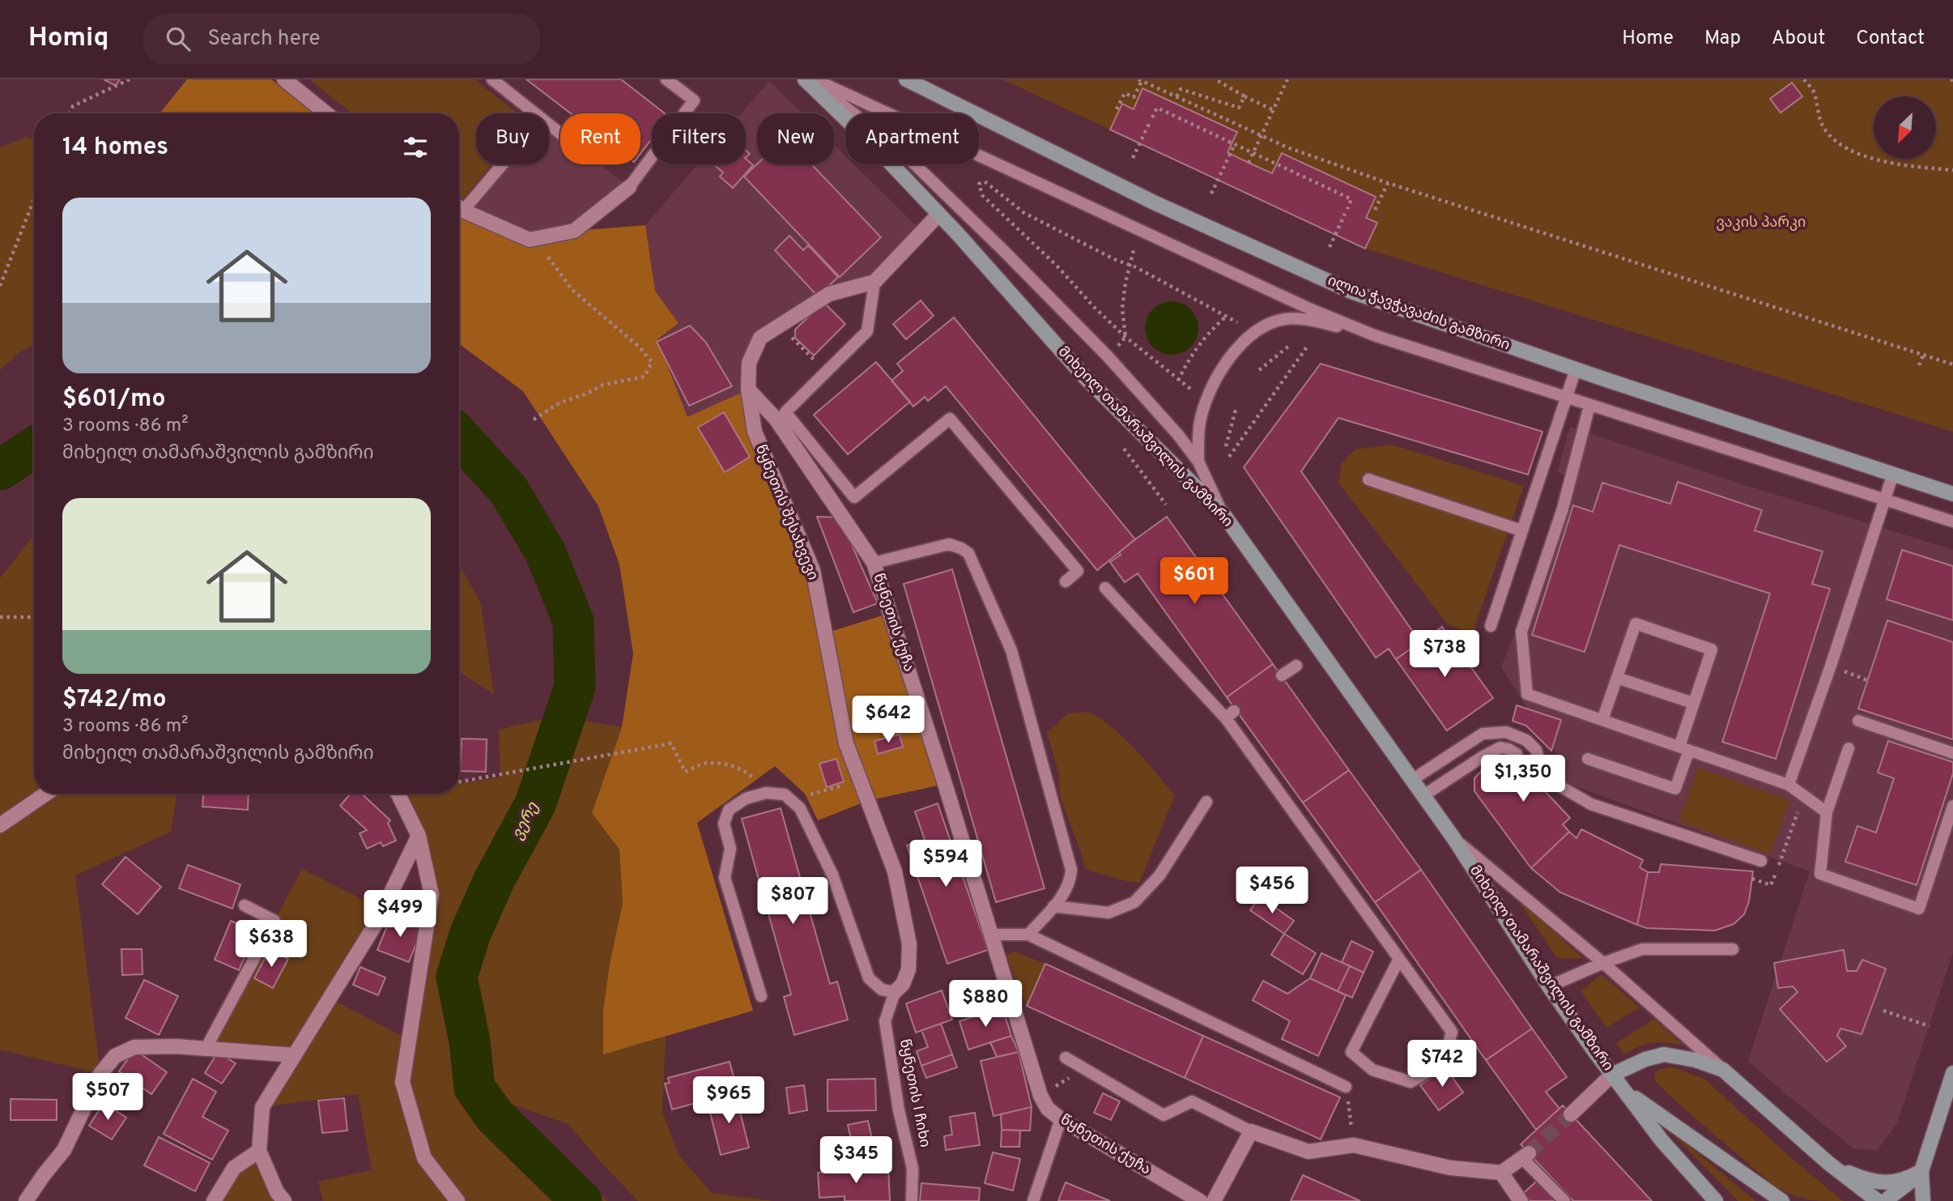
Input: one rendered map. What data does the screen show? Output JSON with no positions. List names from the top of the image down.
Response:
{
  "streets": {
    "main road": ["ილია ჭავჭავაძის გამზირი", "მიხეილ თამარაშვილის გამზირი"],
    "street": ["წყნეთის შესახვევი", "წყნეთის ქუჩა"],
    "lane": ["წყნეთის I ჩიხი"]
  },
  "crossings": [
    ["წყნეთის შესახვევი", "წყნეთის ქუჩა"],
    ["წყნეთის შესახვევი", "წყნეთის I ჩიხი"]
  ],
  "water": ["ვერე"],
  "parks": ["ვაკის პარკი"],
  "north": "bottom left",
  "page": {
    "header": "Homiq",
    "search": "Search here",
    "nav": [
      "Home",
      "Map",
      "About",
      "Contact"
    ],
    "chip": [
      "Buy",
      "Rent",
      "Filters",
      "New",
      "Apartment"
    ],
    "heading": "14 homes",
    "list": [
      {
        "name": "$601/mo",
        "note": "3 rooms · 86 m² · მიხეილ თამარაშვილის გამზირი"
      },
      {
        "name": "$742/mo",
        "note": "3 rooms · 86 m² · მიხეილ თამარაშვილის გამზირი"
      }
    ],
    "price": [
      "$601",
      "$738",
      "$642",
      "$1,350",
      "$594",
      "$456",
      "$807",
      "$499",
      "$638",
      "$880",
      "$742",
      "$507",
      "$965",
      "$345"
    ]
  }
}
